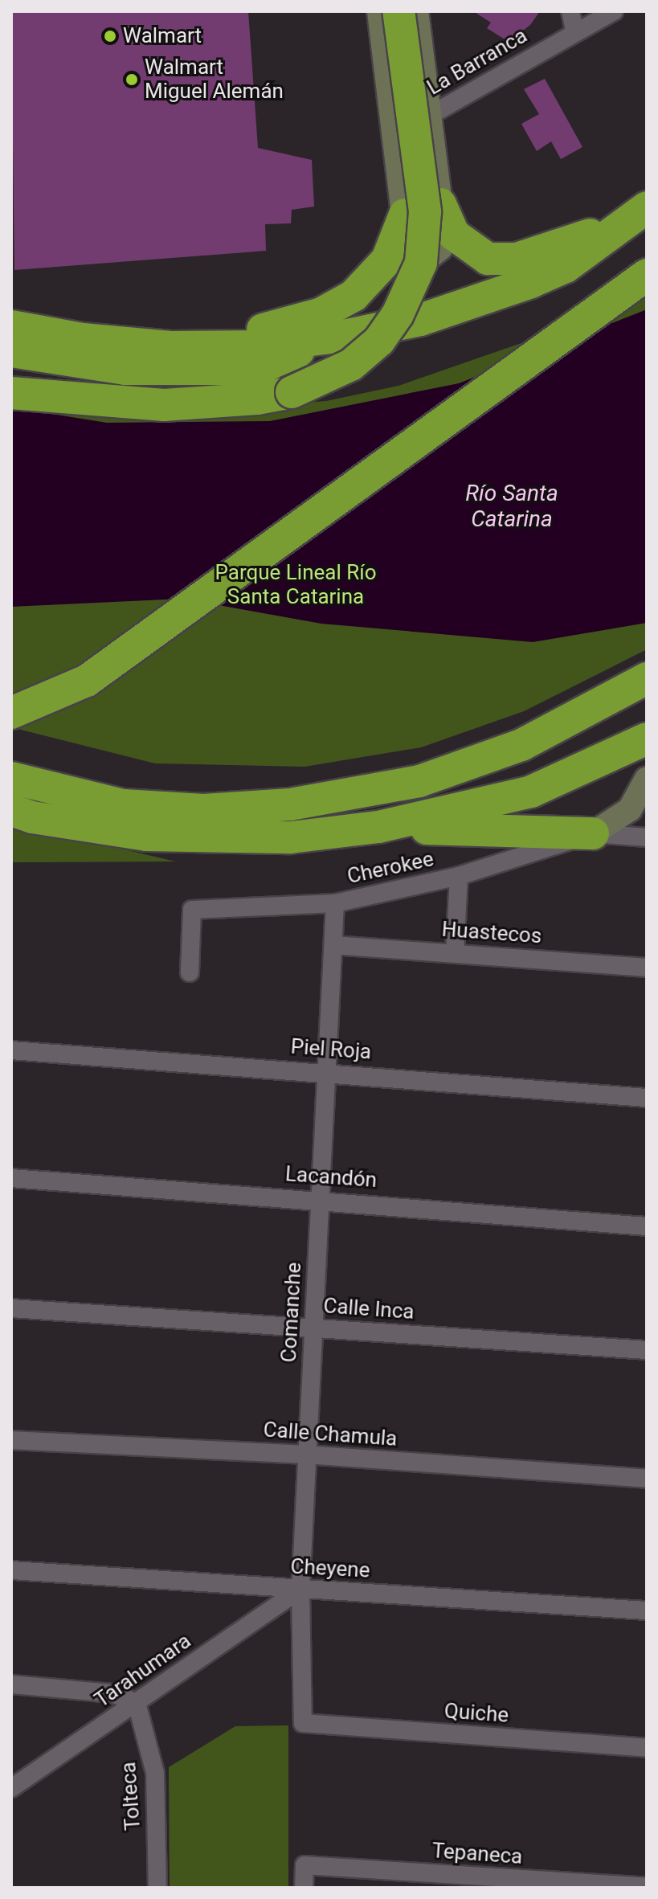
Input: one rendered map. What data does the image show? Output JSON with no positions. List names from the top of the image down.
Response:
{
  "streets": {
    "street": [
      "La Barranca",
      "Cherokee",
      "Huastecos",
      "Piel Roja",
      "Lacandón",
      "Calle Inca",
      "Comanche",
      "Calle Chamula",
      "Cheyene",
      "Tarahumara",
      "Quiche",
      "Tolteca",
      "Tepaneca"
    ]
  },
  "crossings": [
    ["Cherokee", "Comanche"],
    ["Huastecos", "Comanche"],
    ["Piel Roja", "Comanche"],
    ["Lacandón", "Comanche"],
    ["Calle Inca", "Comanche"],
    ["Comanche", "Calle Chamula"],
    ["Comanche", "Cheyene"],
    ["Comanche", "Tarahumara"],
    ["Comanche", "Quiche"],
    ["Cheyene", "Tarahumara"],
    ["Tarahumara", "Tolteca"]
  ],
  "water": ["Río Santa Catarina"],
  "parks": ["Parque Lineal Río Santa Catarina"],
  "places": ["Walmart", "Walmart Miguel Alemán"]
}
